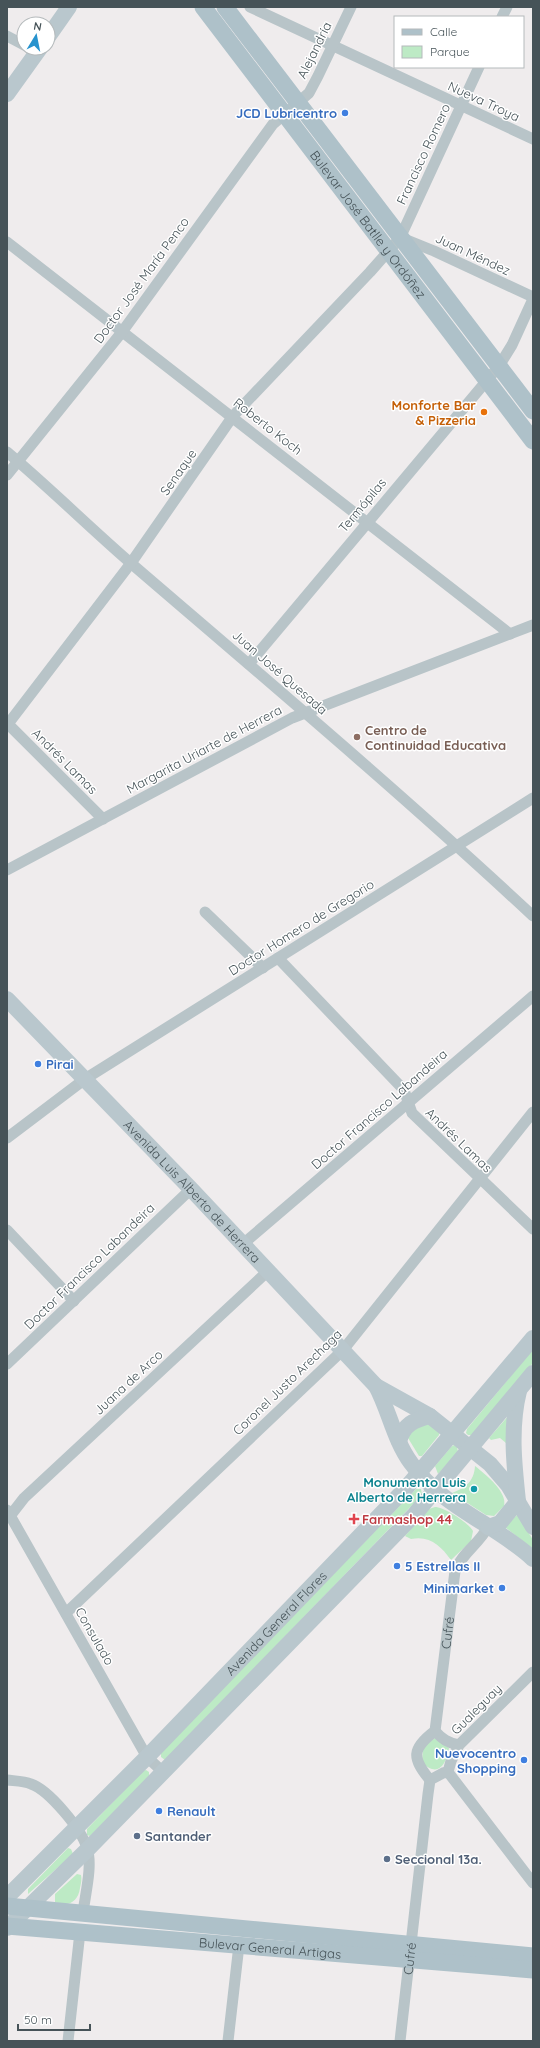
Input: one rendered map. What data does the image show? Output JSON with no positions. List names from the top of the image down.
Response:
{
  "streets": {
    "main road": [
      "Bulevar José Batlle y Ordóñez",
      "Avenida Luis Alberto de Herrera",
      "Avenida General Flores",
      "Cufré",
      "Bulevar General Artigas"
    ],
    "street": [
      "Alejandría",
      "Nueva Troya",
      "Francisco Romero",
      "Juan Méndez",
      "Doctor José María Penco",
      "Roberto Koch",
      "Senaque",
      "Termópilas",
      "Juan José Quesada",
      "Margarita Uriarte de Herrera",
      "Andrés Lamas",
      "Doctor Homero de Gregorio",
      "Doctor Francisco Labandeira",
      "Juana de Arco",
      "Coronel Justo Arechaga",
      "Consulado",
      "Gualeguay"
    ]
  },
  "crossings": [
    ["Alejandría", "Nueva Troya"],
    ["Alejandría", "Bulevar José Batlle y Ordóñez"],
    ["Alejandría", "Doctor José María Penco"],
    ["Nueva Troya", "Francisco Romero"],
    ["Francisco Romero", "Bulevar José Batlle y Ordóñez"],
    ["Francisco Romero", "Juan Méndez"],
    ["Francisco Romero", "Senaque"],
    ["Bulevar José Batlle y Ordóñez", "Juan Méndez"],
    ["Bulevar José Batlle y Ordóñez", "Doctor José María Penco"],
    ["Bulevar José Batlle y Ordóñez", "Senaque"],
    ["Bulevar José Batlle y Ordóñez", "Termópilas"],
    ["Juan Méndez", "Termópilas"],
    ["Doctor José María Penco", "Roberto Koch"],
    ["Doctor José María Penco", "Juan José Quesada"],
    ["Roberto Koch", "Senaque"],
    ["Roberto Koch", "Termópilas"],
    ["Roberto Koch", "Margarita Uriarte de Herrera"],
    ["Senaque", "Juan José Quesada"],
    ["Senaque", "Andrés Lamas"],
    ["Termópilas", "Juan José Quesada"],
    ["Juan José Quesada", "Margarita Uriarte de Herrera"],
    ["Juan José Quesada", "Doctor Homero de Gregorio"],
    ["Margarita Uriarte de Herrera", "Andrés Lamas"],
    ["Andrés Lamas", "Doctor Homero de Gregorio"],
    ["Andrés Lamas", "Doctor Francisco Labandeira"],
    ["Andrés Lamas", "Coronel Justo Arechaga"],
    ["Doctor Homero de Gregorio", "Avenida Luis Alberto de Herrera"],
    ["Doctor Francisco Labandeira", "Avenida Luis Alberto de Herrera"],
    ["Avenida Luis Alberto de Herrera", "Juana de Arco"],
    ["Avenida Luis Alberto de Herrera", "Coronel Justo Arechaga"],
    ["Avenida Luis Alberto de Herrera", "Avenida General Flores"],
    ["Avenida Luis Alberto de Herrera", "Cufré"],
    ["Juana de Arco", "Consulado"],
    ["Coronel Justo Arechaga", "Consulado"],
    ["Avenida General Flores", "Consulado"],
    ["Avenida General Flores", "Bulevar General Artigas"],
    ["Cufré", "Bulevar General Artigas"]
  ],
  "places": {
    "other": [
      "JCD Lubricentro",
      "Monforte Bar & Pizzeria",
      "Centro de Continuidad Educativa",
      "Pirai",
      "Monumento Luis Alberto de Herrera",
      "5 Estrellas II",
      "Minimarket",
      "Nuevocentro Shopping",
      "Renault",
      "Santander",
      "Seccional 13a."
    ],
    "health": ["Farmashop 44"]
  },
  "legend": ["Calle", "Parque"],
  "scale_bar": "50 m",
  "north": "top"
}
